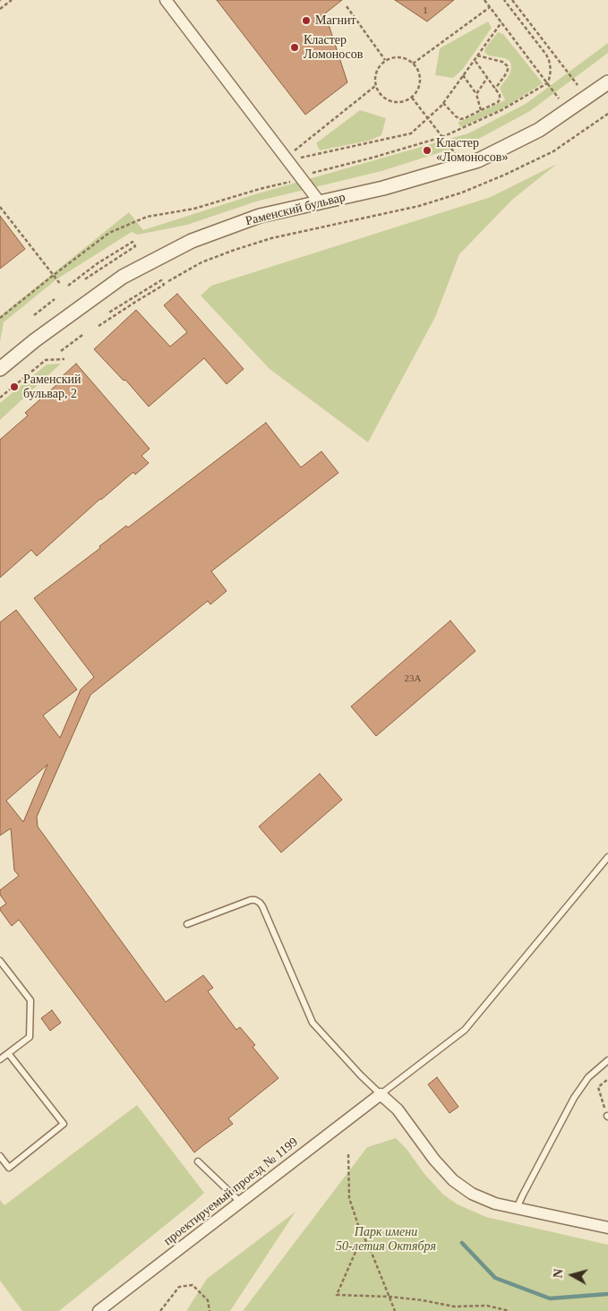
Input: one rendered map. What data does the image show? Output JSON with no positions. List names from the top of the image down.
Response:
{
  "streets": {
    "street": ["Раменский бульвар", "проектируемый проезд № 1199"]
  },
  "parks": ["Парк имени 50-летия Октября"],
  "places": [
    "Магнит",
    "Кластер Ломоносов",
    "Кластер «Ломоносов»",
    "Раменский бульвар, 2"
  ],
  "house_numbers": ["1", "23А"],
  "north": "left"
}
